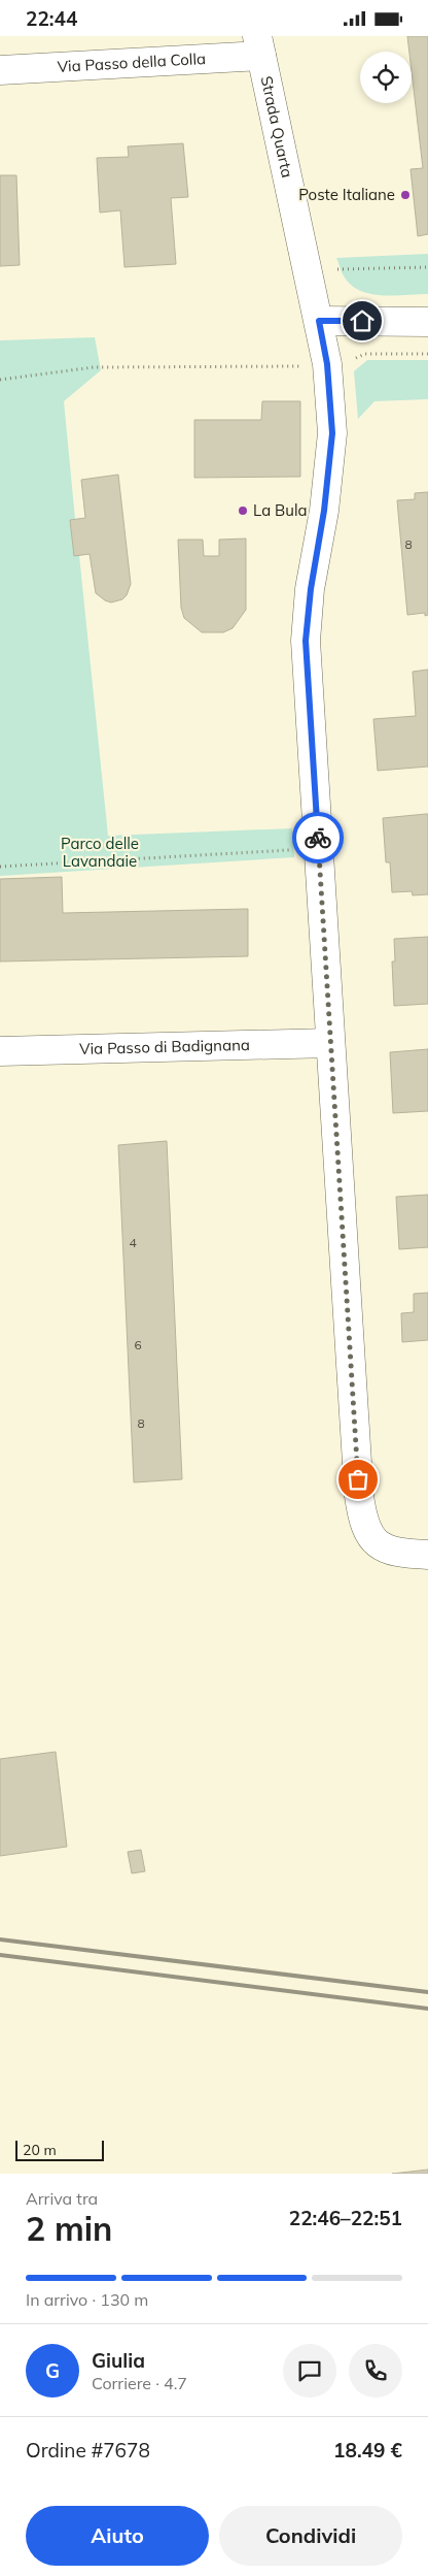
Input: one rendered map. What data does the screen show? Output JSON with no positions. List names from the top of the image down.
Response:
{
  "streets": {
    "street": ["Via Passo della Colla", "Strada Quarta", "Via Passo di Badignana"]
  },
  "crossings": [
    ["Via Passo della Colla", "Strada Quarta"],
    ["Strada Quarta", "Via Passo di Badignana"]
  ],
  "parks": ["Parco delle Lavandaie"],
  "places": ["Poste Italiane", "La Bula"],
  "house_numbers": [
    "8",
    "4",
    "6",
    "8"
  ],
  "scale_bar": "20 m",
  "page": {
    "status": "22:44",
    "scale": "20 m",
    "heading": ["2 min", "Arriva tra", "22:46–22:51"],
    "panel": [
      "Giulia",
      "Corriere · 4.7",
      "Ordine #7678",
      "18.49 €"
    ],
    "bar": "In arrivo · 130 m",
    "round": "G",
    "buttons": ["Aiuto", "Condividi"]
  }
}
